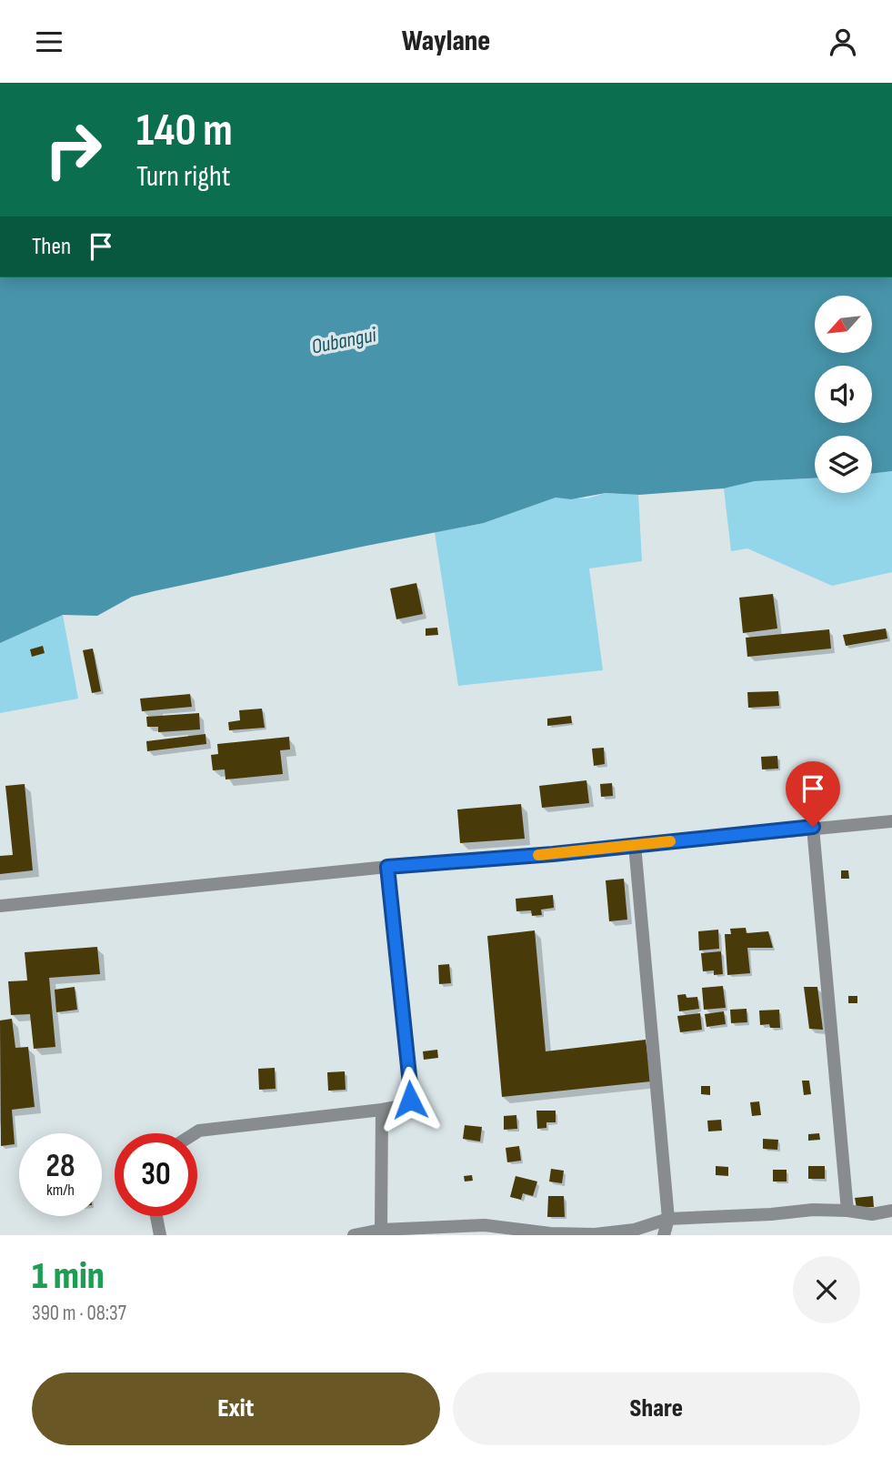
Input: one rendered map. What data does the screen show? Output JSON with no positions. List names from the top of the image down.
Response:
{
  "water": ["Oubangui"],
  "north": "bottom left",
  "page": {
    "header": "Waylane",
    "turn": ["140 m", "Turn right"],
    "then": "Then",
    "speed": "28 km/h",
    "limit": "30",
    "heading": ["1 min", "390 m · 08:37"],
    "buttons": ["Exit", "Share"]
  }
}
